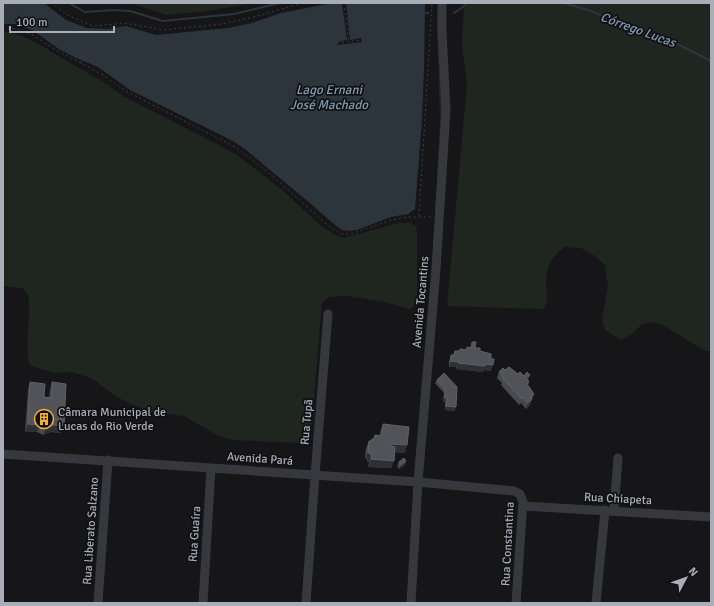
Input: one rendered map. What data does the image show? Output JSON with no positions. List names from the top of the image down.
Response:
{
  "streets": {
    "street": [
      "Avenida Tocantins",
      "Rua Tupã",
      "Avenida Pará",
      "Rua Chiapeta",
      "Rua Liberato Salzano",
      "Rua Guaíra",
      "Rua Constantina"
    ]
  },
  "crossings": [
    ["Avenida Tocantins", "Avenida Pará"],
    ["Rua Tupã", "Avenida Pará"],
    ["Avenida Pará", "Rua Liberato Salzano"],
    ["Avenida Pará", "Rua Guaíra"],
    ["Avenida Pará", "Rua Constantina"],
    ["Rua Chiapeta", "Rua Constantina"]
  ],
  "water": ["Córrego Lucas", "Lago Ernani José Machado"],
  "places": {
    "building": ["Câmara Municipal de Lucas do Rio Verde"]
  },
  "scale_bar": "100 m",
  "north": "top right"
}
